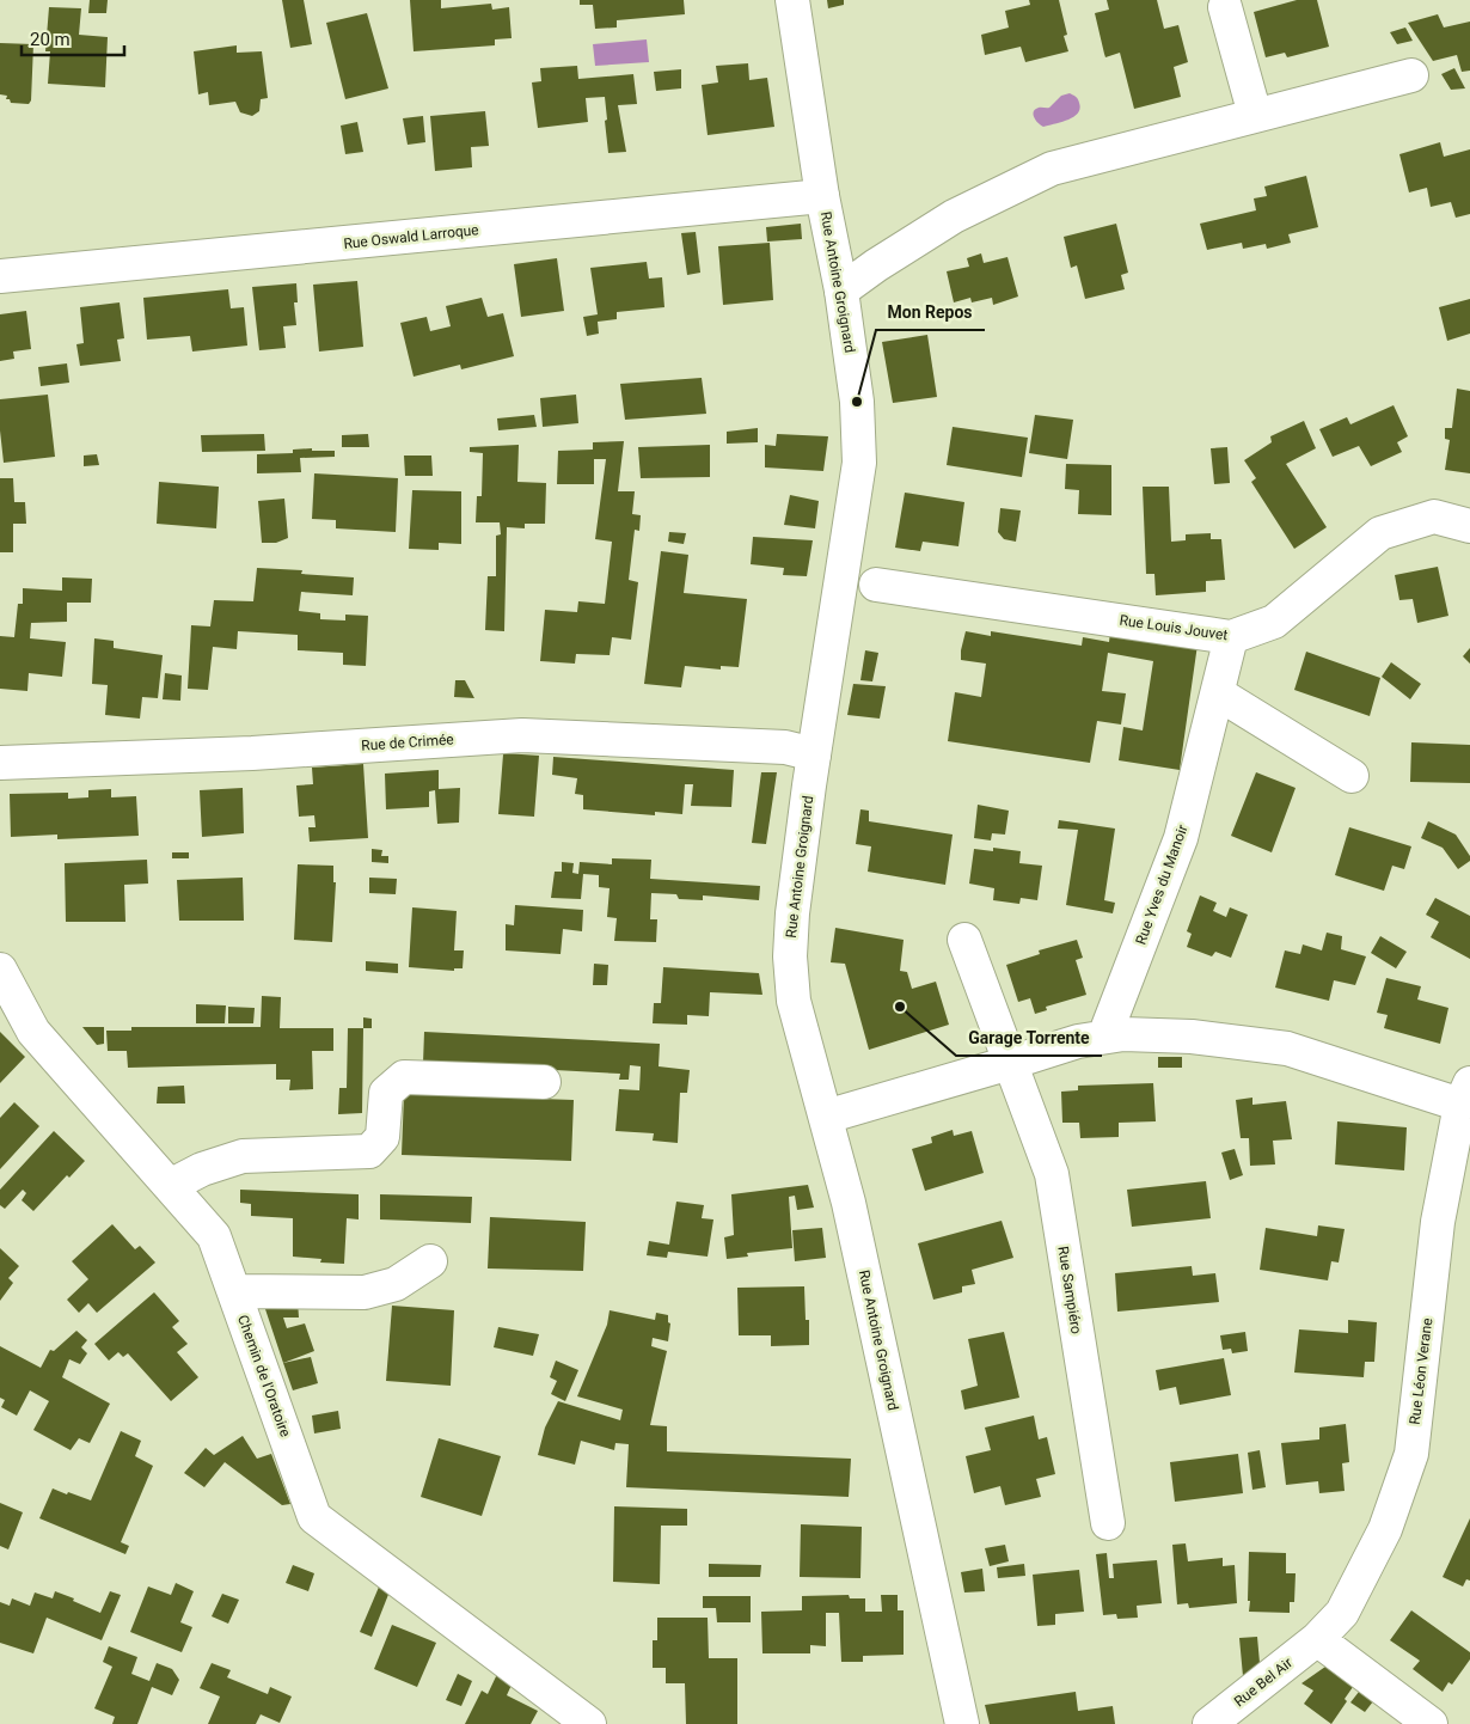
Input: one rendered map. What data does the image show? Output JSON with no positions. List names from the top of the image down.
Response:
{
  "streets": {
    "street": [
      "Rue Oswald Larroque",
      "Rue Antoine Groignard",
      "Rue Louis Jouvet",
      "Rue de Crimée",
      "Rue Yves du Manoir",
      "Rue Sampiéro",
      "Rue Léon Verane",
      "Chemin de l'Oratoire",
      "Rue Bel Air"
    ]
  },
  "crossings": [
    ["Rue Oswald Larroque", "Rue Antoine Groignard"],
    ["Rue Antoine Groignard", "Rue de Crimée"],
    ["Rue Louis Jouvet", "Rue Yves du Manoir"],
    ["Rue Léon Verane", "Rue Bel Air"]
  ],
  "places": ["Mon Repos", "Garage Torrente"],
  "scale_bar": "20 m"
}
